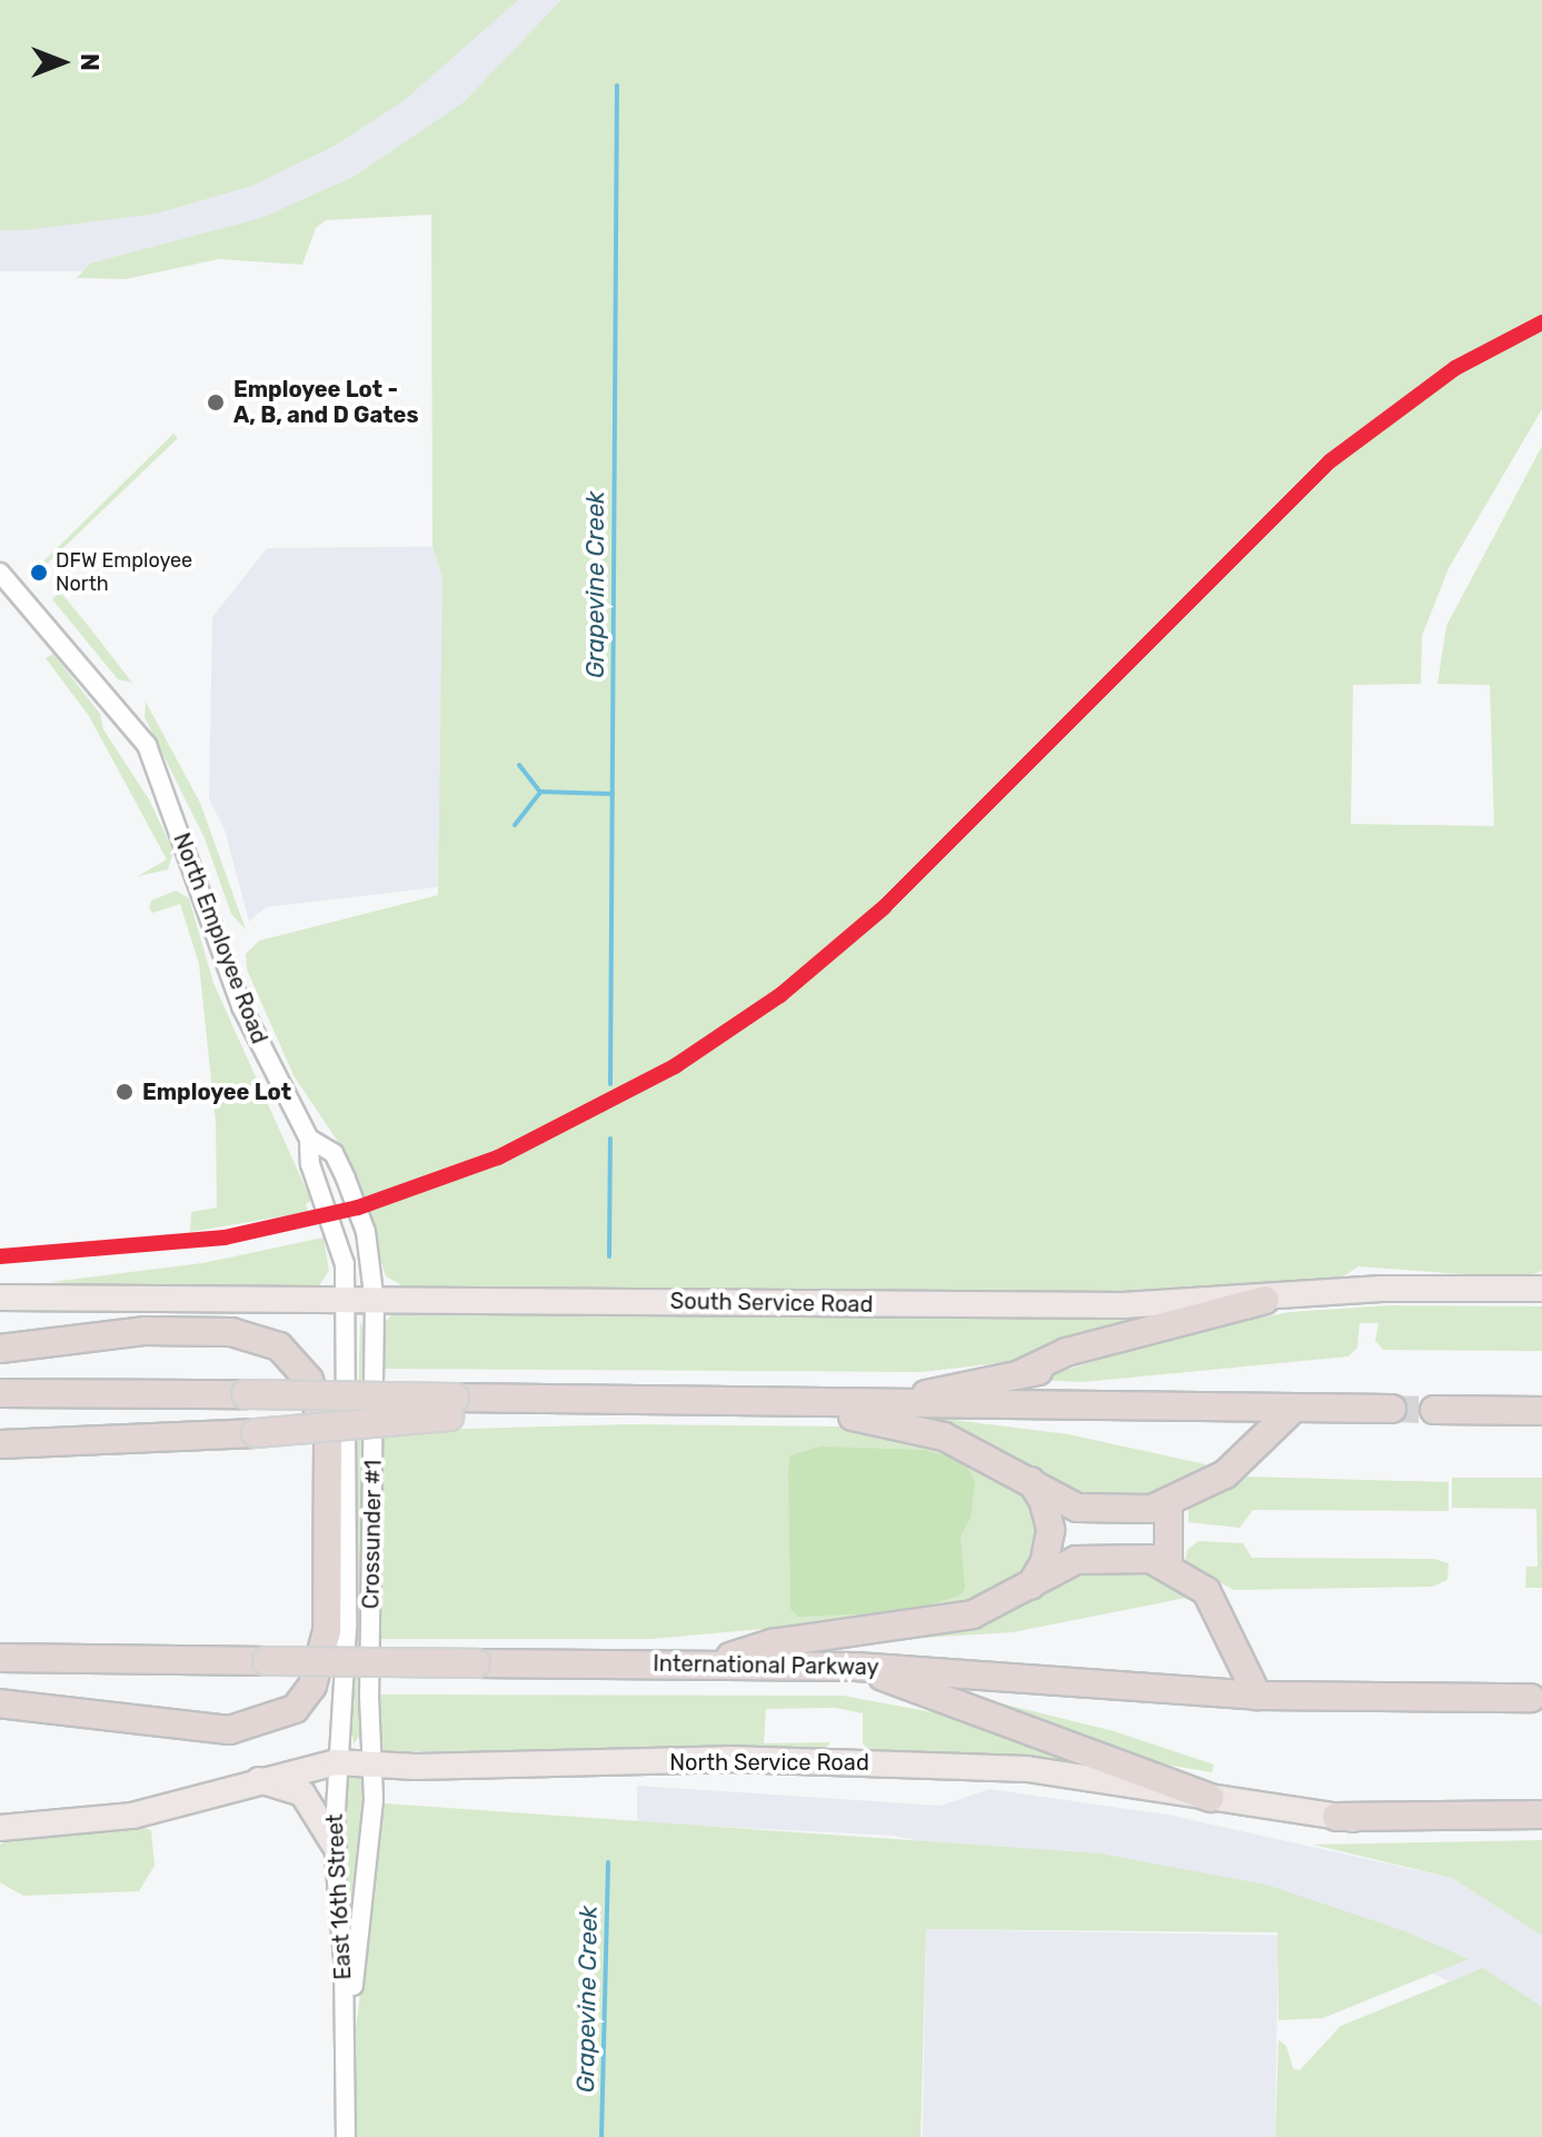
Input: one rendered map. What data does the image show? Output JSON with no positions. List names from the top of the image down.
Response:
{
  "streets": {
    "highway": ["International Parkway"],
    "main road": ["South Service Road", "North Service Road"],
    "street": ["North Employee Road", "Crossunder #1", "East 16th Street"]
  },
  "crossings": [
    ["North Employee Road", "South Service Road"],
    ["North Employee Road", "Crossunder #1"],
    ["South Service Road", "Crossunder #1"],
    ["Crossunder #1", "North Service Road"],
    ["Crossunder #1", "East 16th Street"],
    ["North Service Road", "East 16th Street"]
  ],
  "water": ["Grapevine Creek"],
  "places": ["Employee Lot - A, B, and D Gates", "DFW Employee North", "Employee Lot"],
  "north": "right"
}
